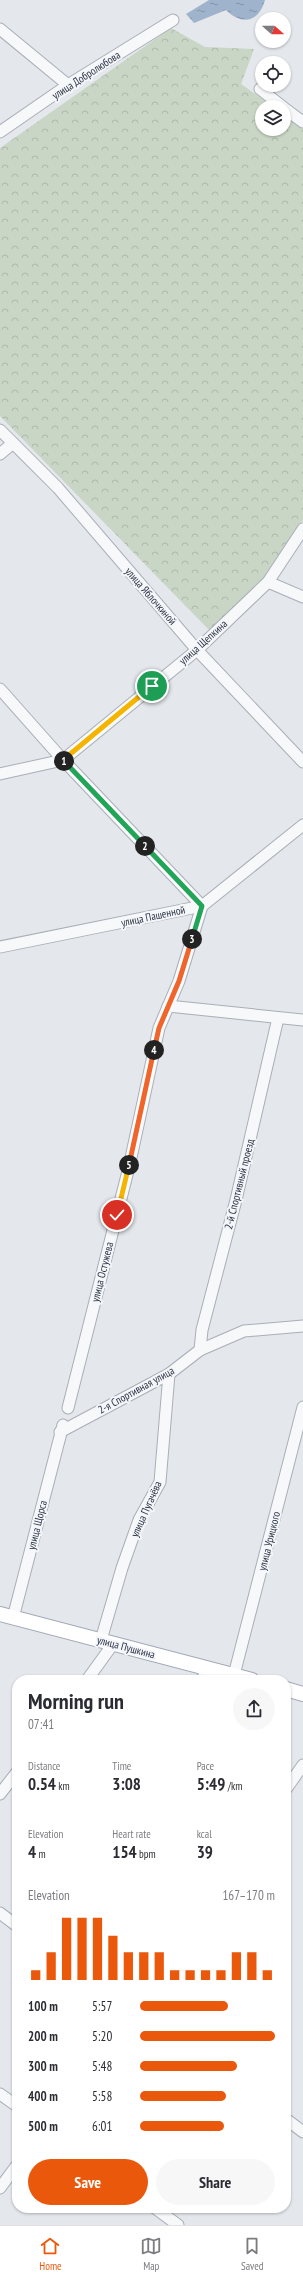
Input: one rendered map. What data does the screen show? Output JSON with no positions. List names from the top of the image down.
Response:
{
  "streets": {
    "main road": ["улица Пушкина"],
    "street": [
      "улица Добролюбова",
      "улица Яблочкиной",
      "улица Щепкина",
      "улица Пашенной",
      "2-й Спортивный проезд",
      "улица Остужева",
      "2-я Спортивная улица",
      "улица Пугачёва",
      "улица Щорса",
      "улица Урицкого"
    ]
  },
  "crossings": [
    ["улица Яблочкиной", "улица Щепкина"],
    ["улица Пашенной", "улица Остужева"],
    ["2-й Спортивный проезд", "2-я Спортивная улица"],
    ["2-я Спортивная улица", "улица Пугачёва"],
    ["2-я Спортивная улица", "улица Щорса"],
    ["улица Пугачёва", "улица Пушкина"],
    ["улица Щорса", "улица Пушкина"],
    ["улица Урицкого", "улица Пушкина"]
  ],
  "north": "right",
  "page": {
    "pins": [
      "1",
      "2",
      "3",
      "4",
      "5"
    ],
    "heading": ["Morning run", "07:41"],
    "stats": [
      ["Distance", "0.54 km"],
      ["Time", "3:08"],
      ["Pace", "5:49 /km"],
      ["Elevation", "4 m"],
      ["Heart rate", "154 bpm"],
      ["kcal", "39"]
    ],
    "chart": ["Elevation", "167–170 m"],
    "list": [
      {
        "name": "100 m",
        "note": "5:57"
      },
      {
        "name": "200 m",
        "note": "5:20"
      },
      {
        "name": "300 m",
        "note": "5:48"
      },
      {
        "name": "400 m",
        "note": "5:58"
      },
      {
        "name": "500 m",
        "note": "6:01"
      }
    ],
    "buttons": ["Save", "Share"],
    "tabs": ["Home", "Map", "Saved"]
  }
}
